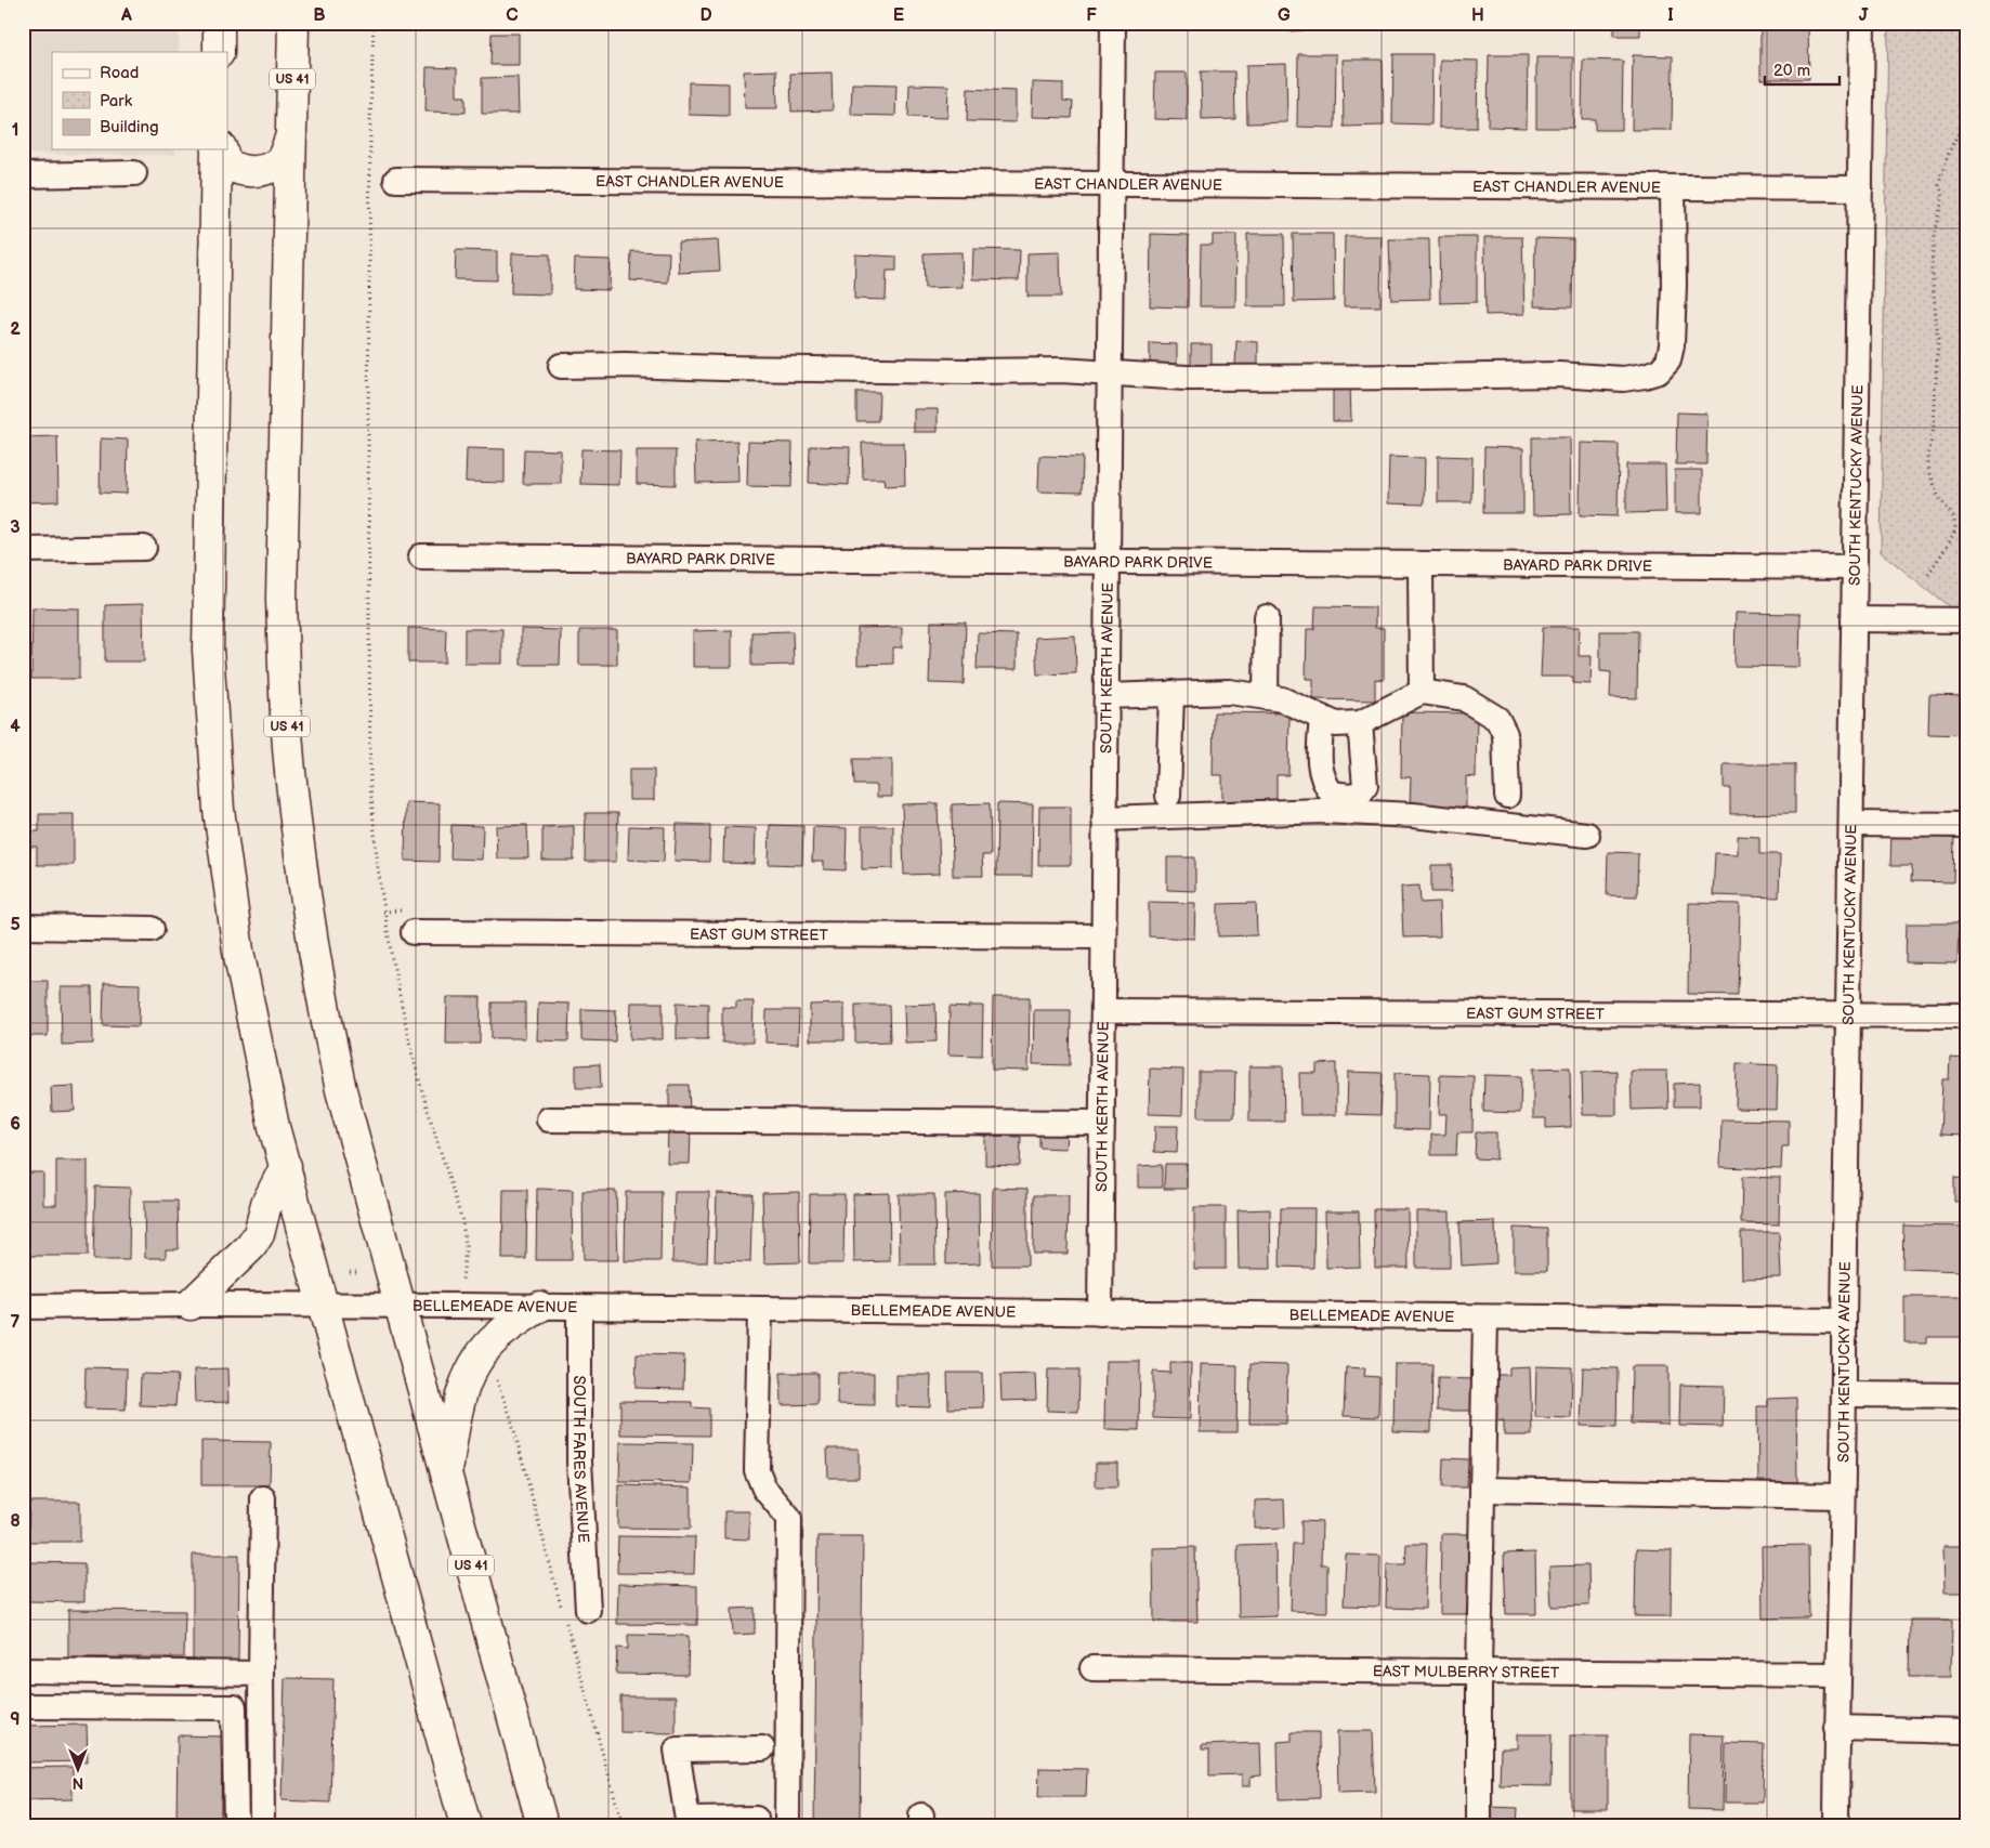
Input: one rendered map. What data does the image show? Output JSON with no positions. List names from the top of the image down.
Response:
{
  "streets": {
    "highway": ["US 41"],
    "street": [
      "EAST CHANDLER AVENUE",
      "SOUTH KENTUCKY AVENUE",
      "BAYARD PARK DRIVE",
      "SOUTH KERTH AVENUE",
      "EAST GUM STREET",
      "BELLEMEADE AVENUE",
      "SOUTH FARES AVENUE",
      "EAST MULBERRY STREET"
    ]
  },
  "crossings": [
    ["US 41", "BELLEMEADE AVENUE"],
    ["EAST CHANDLER AVENUE", "SOUTH KENTUCKY AVENUE"],
    ["EAST CHANDLER AVENUE", "SOUTH KERTH AVENUE"],
    ["SOUTH KENTUCKY AVENUE", "BAYARD PARK DRIVE"],
    ["SOUTH KENTUCKY AVENUE", "EAST GUM STREET"],
    ["SOUTH KENTUCKY AVENUE", "BELLEMEADE AVENUE"],
    ["SOUTH KENTUCKY AVENUE", "EAST MULBERRY STREET"],
    ["BAYARD PARK DRIVE", "SOUTH KERTH AVENUE"],
    ["SOUTH KERTH AVENUE", "EAST GUM STREET"],
    ["SOUTH KERTH AVENUE", "BELLEMEADE AVENUE"],
    ["BELLEMEADE AVENUE", "SOUTH FARES AVENUE"]
  ],
  "legend": ["Road", "Park", "Building"],
  "scale_bar": "20 m",
  "north": "bottom",
  "grid": {
    "columns": [
      "A",
      "B",
      "C",
      "D",
      "E",
      "F",
      "G",
      "H",
      "I",
      "J"
    ],
    "rows": [
      "1",
      "2",
      "3",
      "4",
      "5",
      "6",
      "7",
      "8",
      "9"
    ]
  }
}
